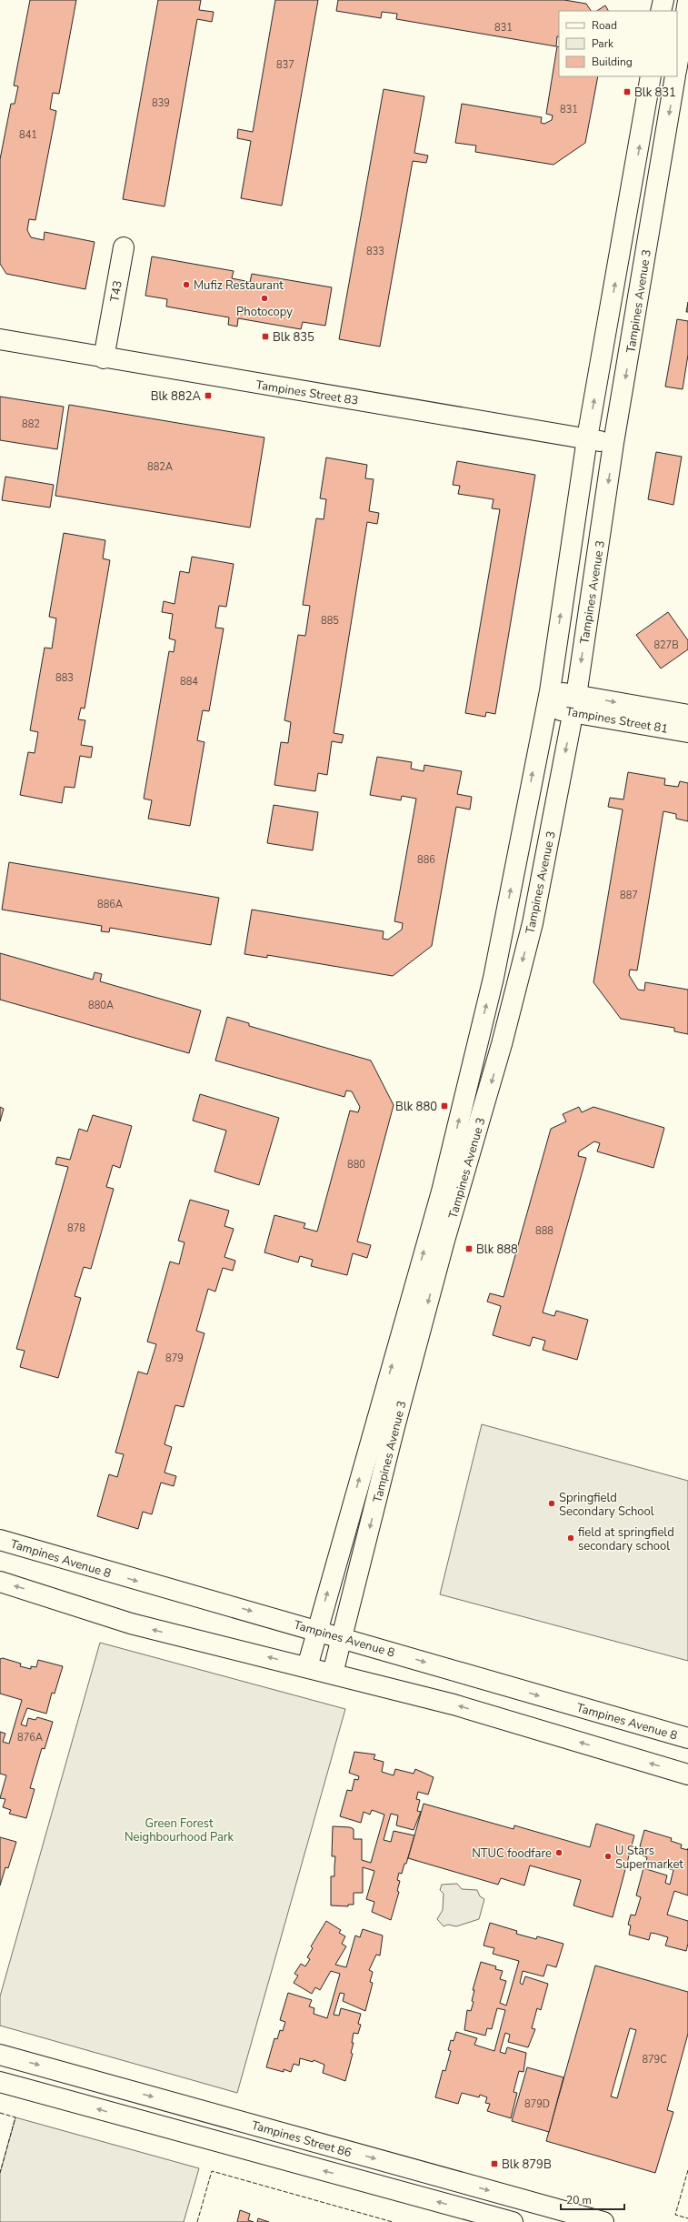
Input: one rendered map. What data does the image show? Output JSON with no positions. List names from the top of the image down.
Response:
{
  "streets": {
    "street": [
      "T43",
      "Tampines Avenue 3",
      "Tampines Street 83",
      "Tampines Street 81",
      "Tampines Avenue 8",
      "Tampines Street 86"
    ]
  },
  "crossings": [
    ["T43", "Tampines Street 83"],
    ["Tampines Avenue 3", "Tampines Street 83"],
    ["Tampines Avenue 3", "Tampines Street 81"],
    ["Tampines Avenue 3", "Tampines Avenue 8"]
  ],
  "parks": ["Green Forest Neighbourhood Park"],
  "places": {
    "transit": [
      "Blk 831",
      "Blk 835",
      "Blk 882A",
      "Blk 880",
      "Blk 888",
      "Blk 879B"
    ],
    "other": [
      "Mufiz Restaurant",
      "Photocopy",
      "Springfield Secondary School",
      "field at springfield secondary school",
      "NTUC foodfare",
      "U Stars Supermarket"
    ]
  },
  "house_numbers": [
    "831",
    "837",
    "839",
    "831",
    "841",
    "833",
    "882",
    "882A",
    "885",
    "827B",
    "883",
    "884",
    "886",
    "887",
    "886A",
    "880A",
    "880",
    "878",
    "888",
    "879",
    "876A",
    "879C",
    "879D"
  ],
  "legend": ["Road", "Park", "Building"],
  "scale_bar": "20 m"
}
